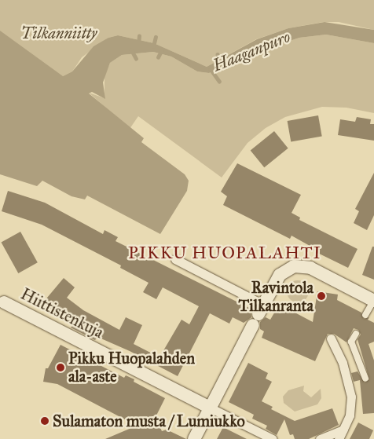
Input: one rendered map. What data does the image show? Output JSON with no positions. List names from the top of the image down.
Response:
{
  "streets": {
    "street": ["Hiittistenkuja"]
  },
  "districts": ["PIKKU HUOPALAHTI"],
  "water": ["Haaganpuro"],
  "parks": ["Tilkanniitty"],
  "places": ["Ravintola Tilkanranta", "Pikku Huopalahden ala-aste", "Sulamaton musta / Lumiukko"]
}
